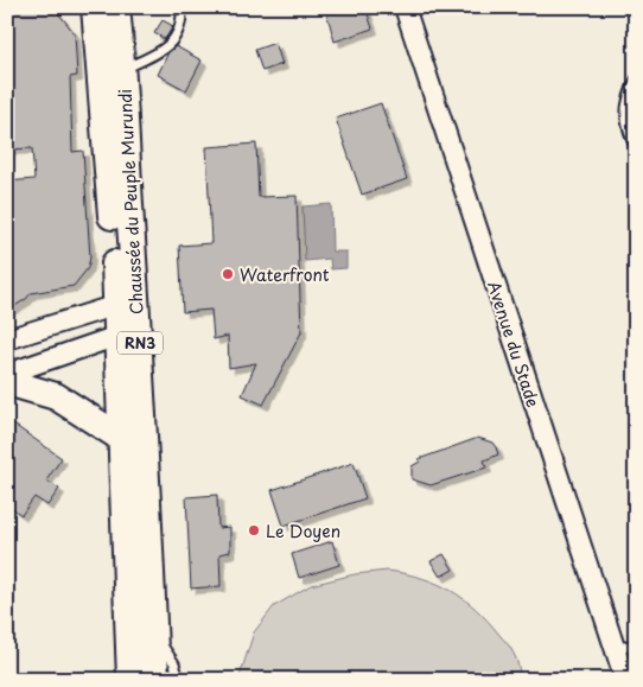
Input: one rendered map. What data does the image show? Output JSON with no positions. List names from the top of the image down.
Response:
{
  "streets": {
    "highway": ["Chaussée du Peuple Murundi", "RN3"],
    "street": ["Avenue du Stade"]
  },
  "places": ["Waterfront", "Le Doyen"]
}
